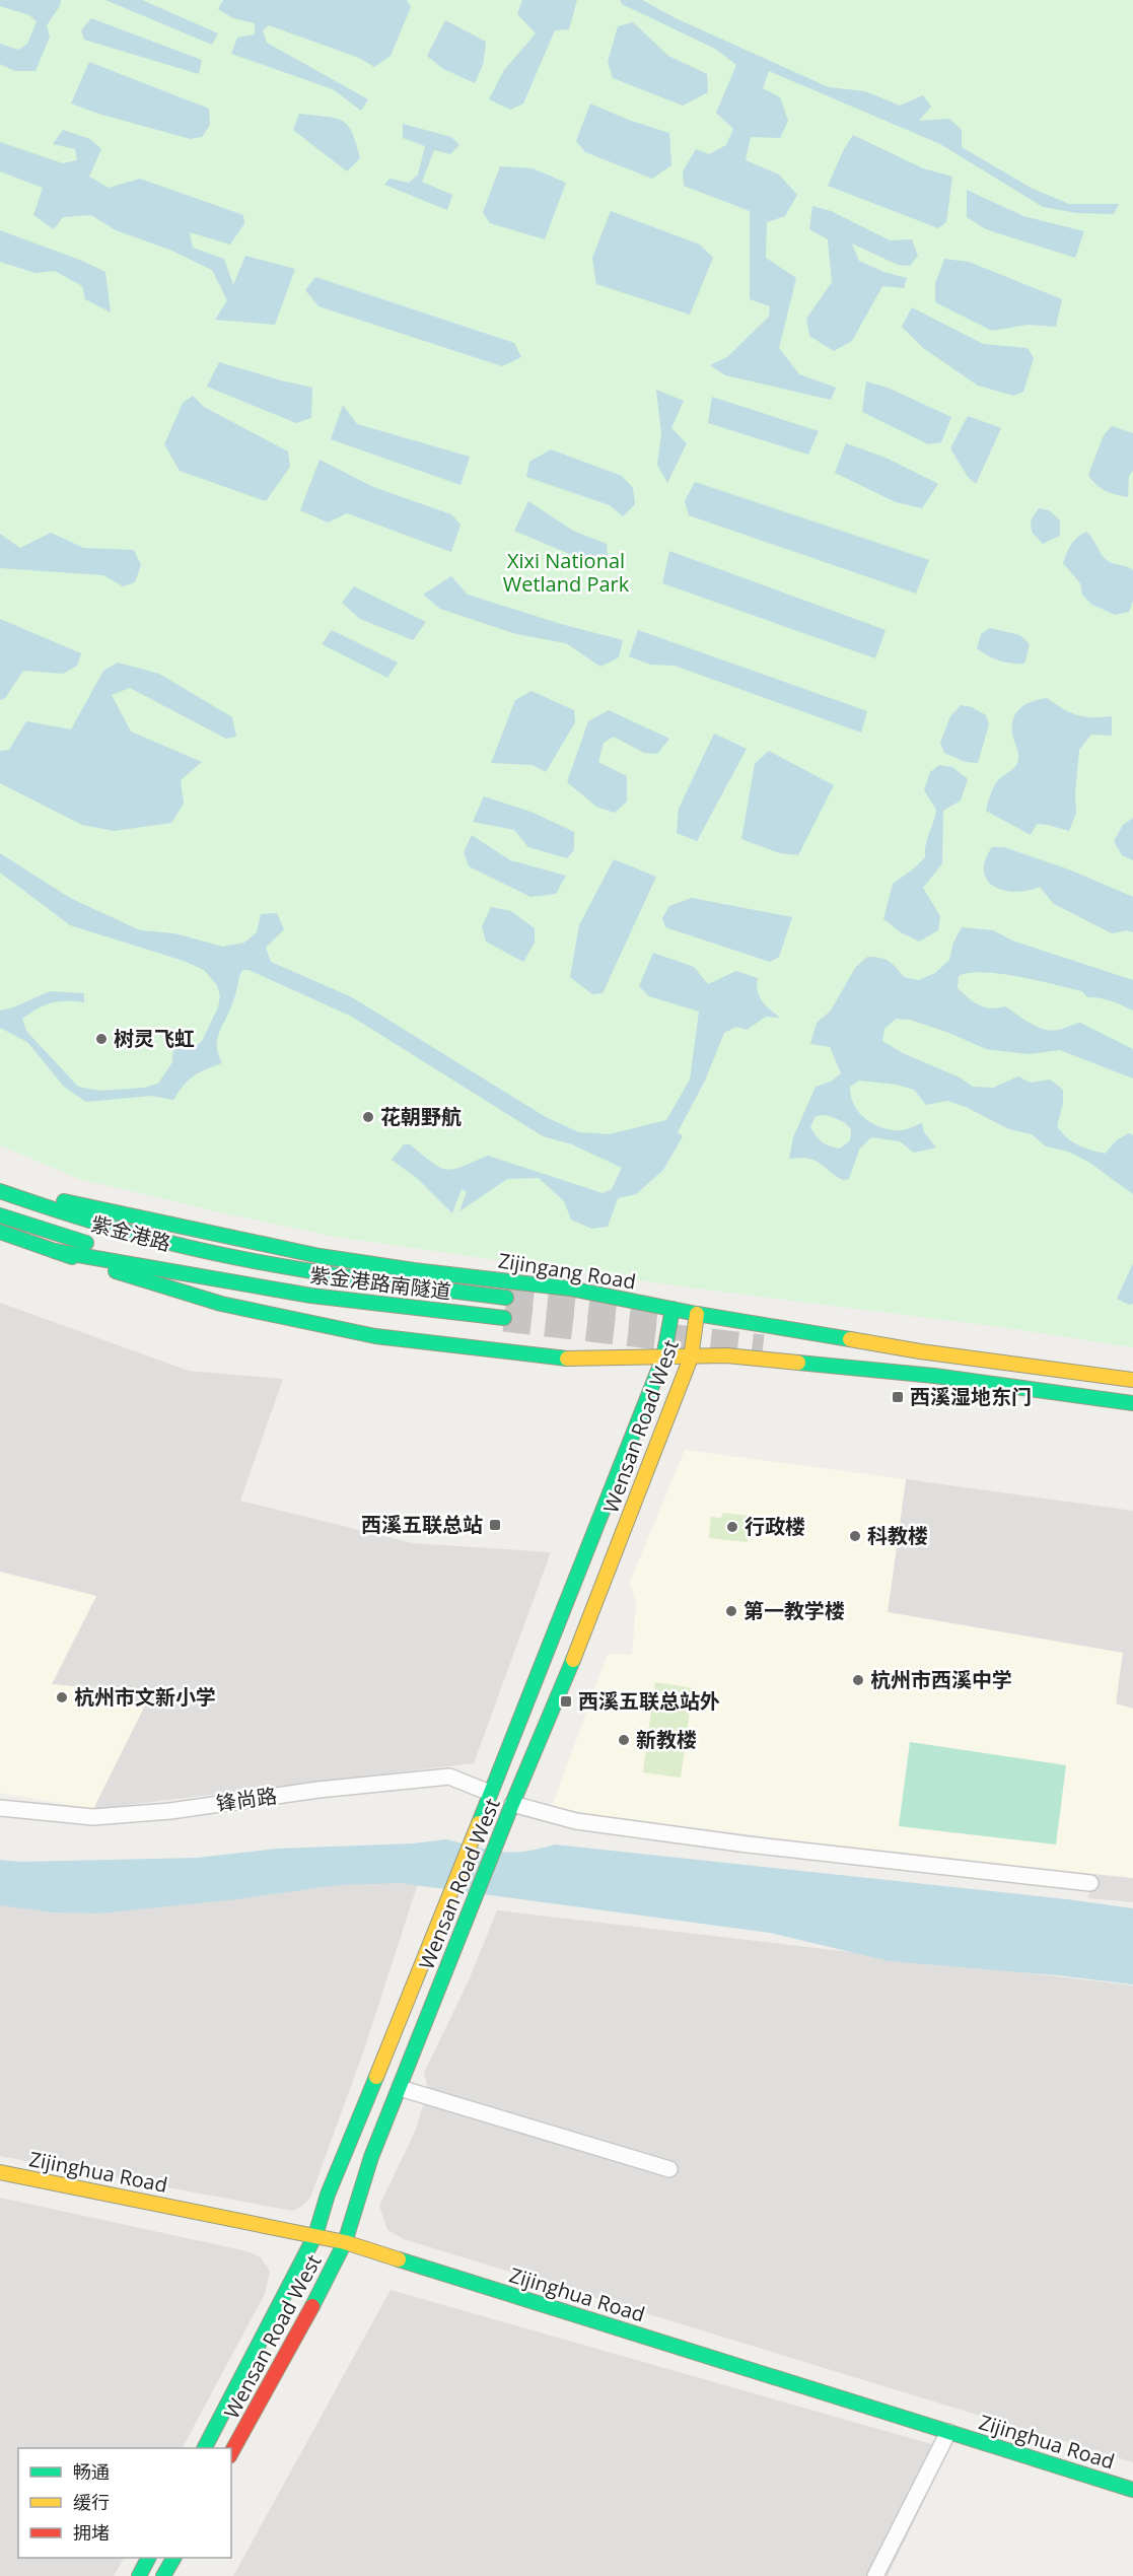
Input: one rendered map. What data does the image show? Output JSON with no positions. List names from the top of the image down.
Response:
{
  "streets": {
    "main road": [
      "紫金港路",
      "Zijingang Road",
      "紫金港路南隧道",
      "Wensan Road West",
      "Zijinghua Road"
    ],
    "street": ["锋尚路"]
  },
  "crossings": [
    ["紫金港路", "紫金港路南隧道"],
    ["Zijingang Road", "Wensan Road West"],
    ["Wensan Road West", "锋尚路"],
    ["Wensan Road West", "Zijinghua Road"]
  ],
  "parks": ["Xixi National Wetland Park"],
  "places": {
    "other": [
      "树灵飞虹",
      "花朝野航",
      "行政楼",
      "科教楼",
      "第一教学楼",
      "杭州市西溪中学",
      "杭州市文新小学",
      "新教楼"
    ],
    "transit": ["西溪湿地东门", "西溪五联总站", "西溪五联总站外"]
  },
  "legend": ["畅通", "缓行", "拥堵"]
}
